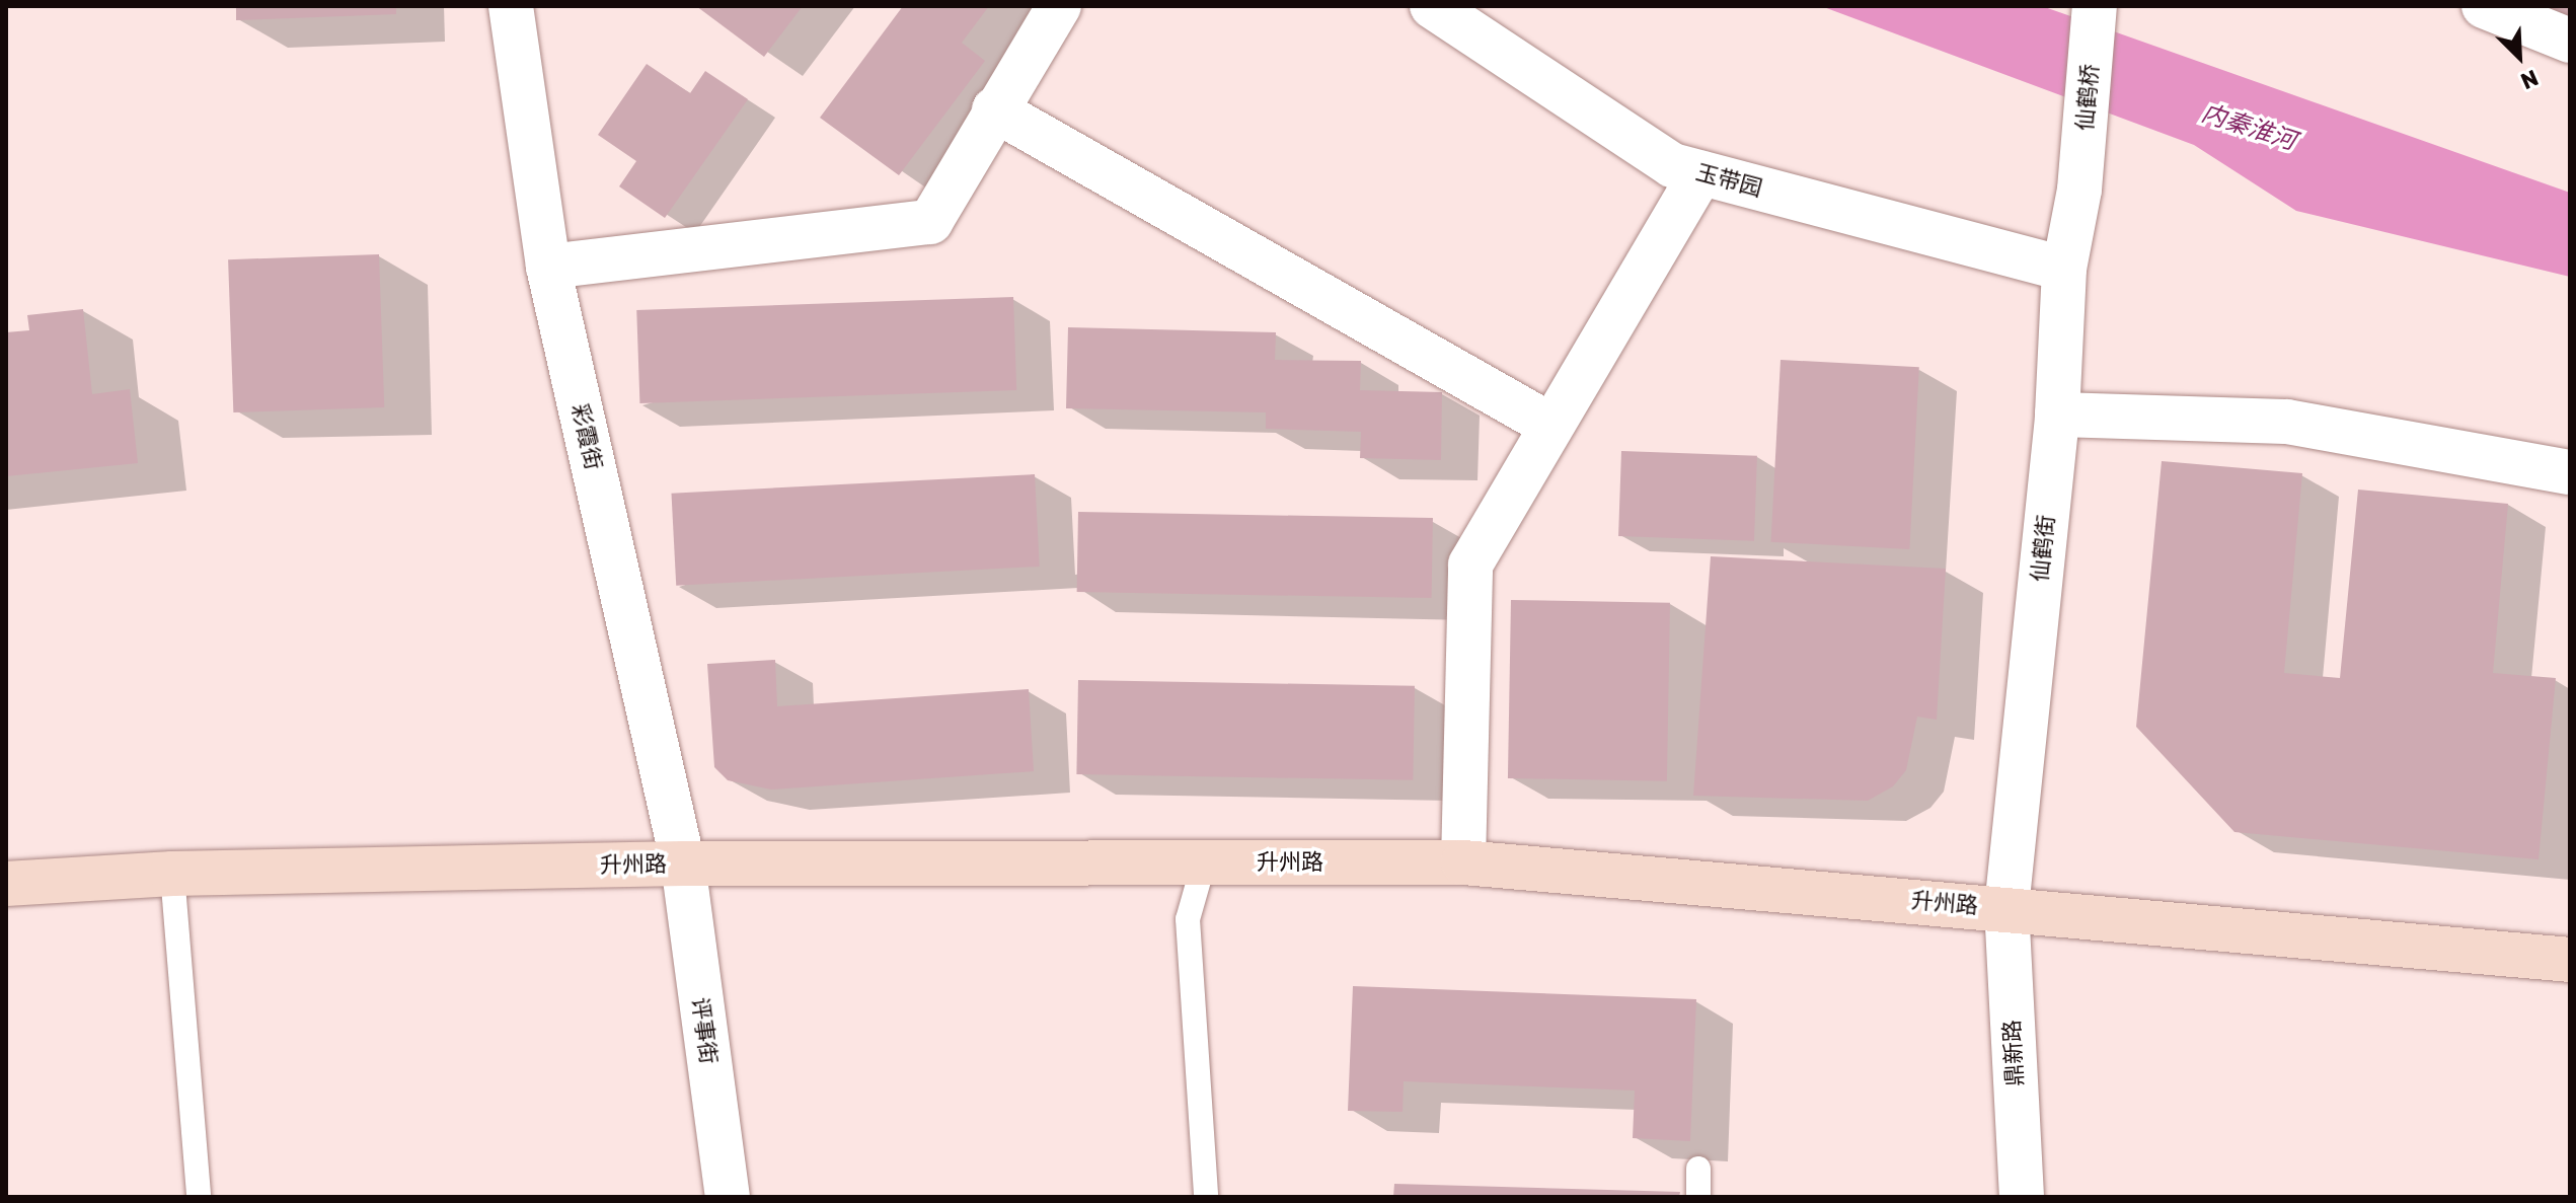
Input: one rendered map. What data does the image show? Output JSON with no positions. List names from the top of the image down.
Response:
{
  "streets": {
    "main road": ["升州路"],
    "street": [
      "仙鹤桥",
      "玉带园",
      "彩霞街",
      "仙鹤街",
      "评事街",
      "鼎新路"
    ]
  },
  "crossings": [
    ["仙鹤桥", "仙鹤街"],
    ["玉带园", "仙鹤街"],
    ["彩霞街", "升州路"],
    ["彩霞街", "评事街"],
    ["仙鹤街", "升州路"],
    ["仙鹤街", "鼎新路"],
    ["升州路", "评事街"],
    ["升州路", "鼎新路"]
  ],
  "water": ["内秦淮河"],
  "north": "bottom right"
}
